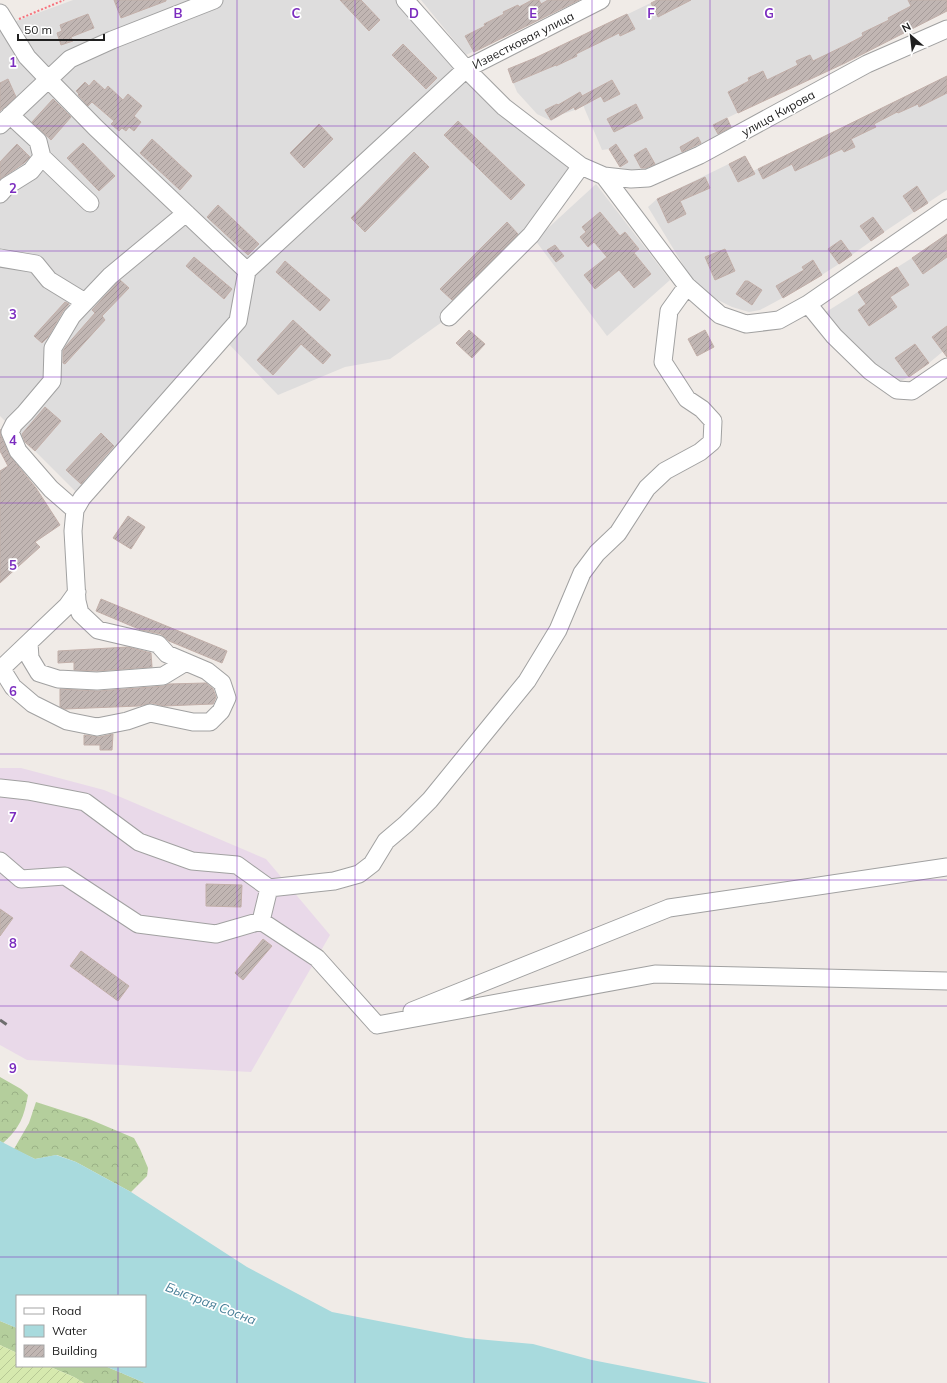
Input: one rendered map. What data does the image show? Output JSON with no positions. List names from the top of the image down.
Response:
{
  "streets": {
    "street": ["Известковая улица", "улица Кирова"]
  },
  "water": ["Быстрая Сосна"],
  "legend": ["Road", "Water", "Building"],
  "scale_bar": "50 m",
  "north": "top left",
  "grid": {
    "columns": [
      "B",
      "C",
      "D",
      "E",
      "F",
      "G"
    ],
    "rows": [
      "1",
      "2",
      "3",
      "4",
      "5",
      "6",
      "7",
      "8",
      "9"
    ]
  }
}
